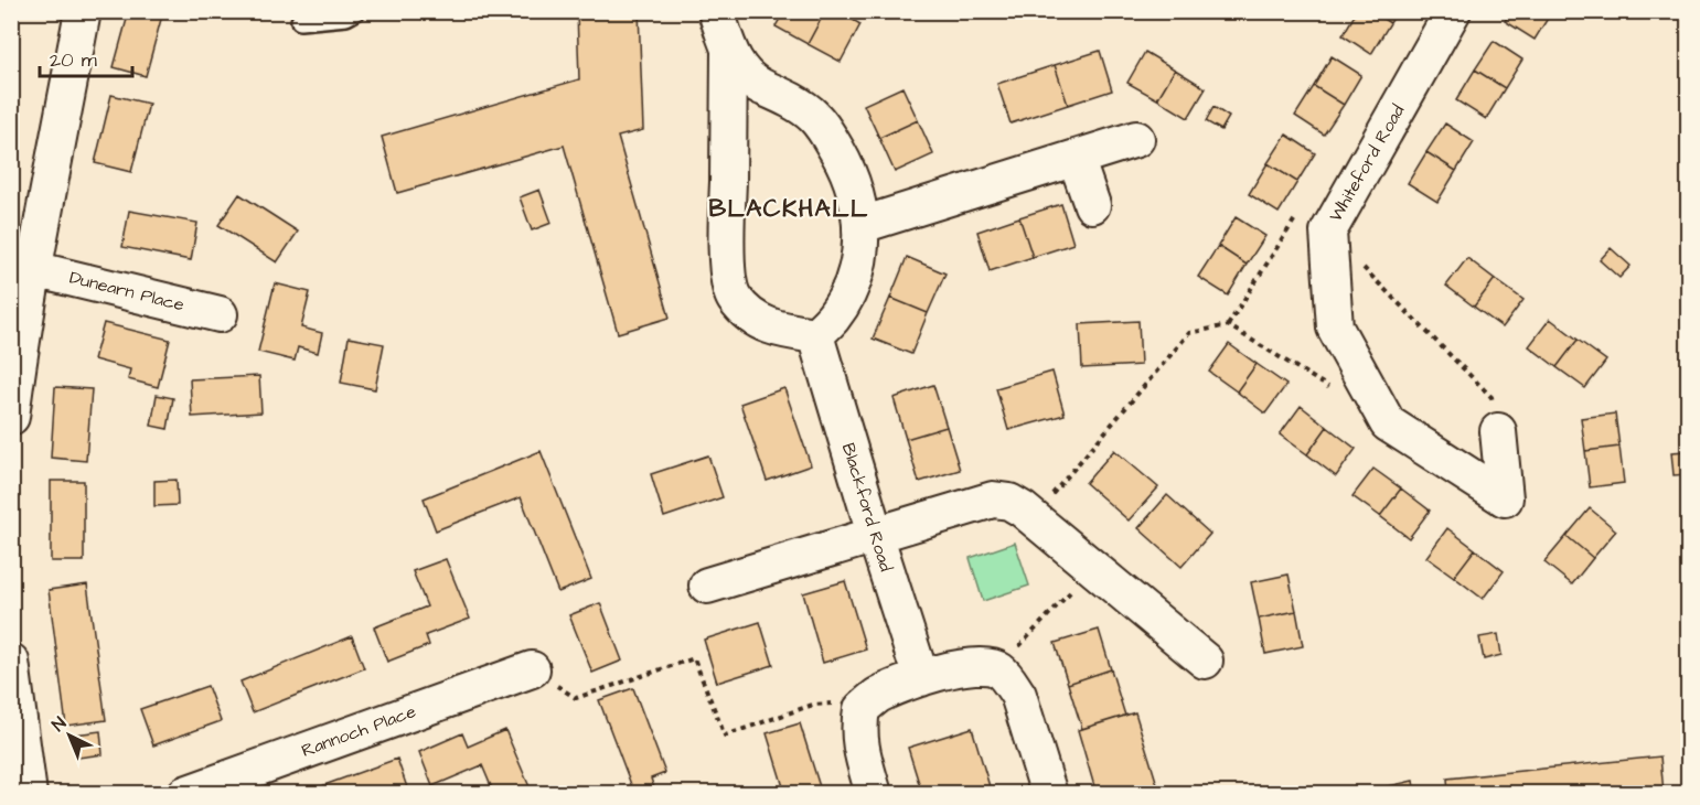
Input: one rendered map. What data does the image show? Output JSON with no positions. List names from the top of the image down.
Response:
{
  "streets": {
    "street": [
      "Whiteford Road",
      "Dunearn Place",
      "Blackford Road",
      "Rannoch Place"
    ]
  },
  "districts": ["BLACKHALL"],
  "scale_bar": "20 m",
  "north": "top left"
}
